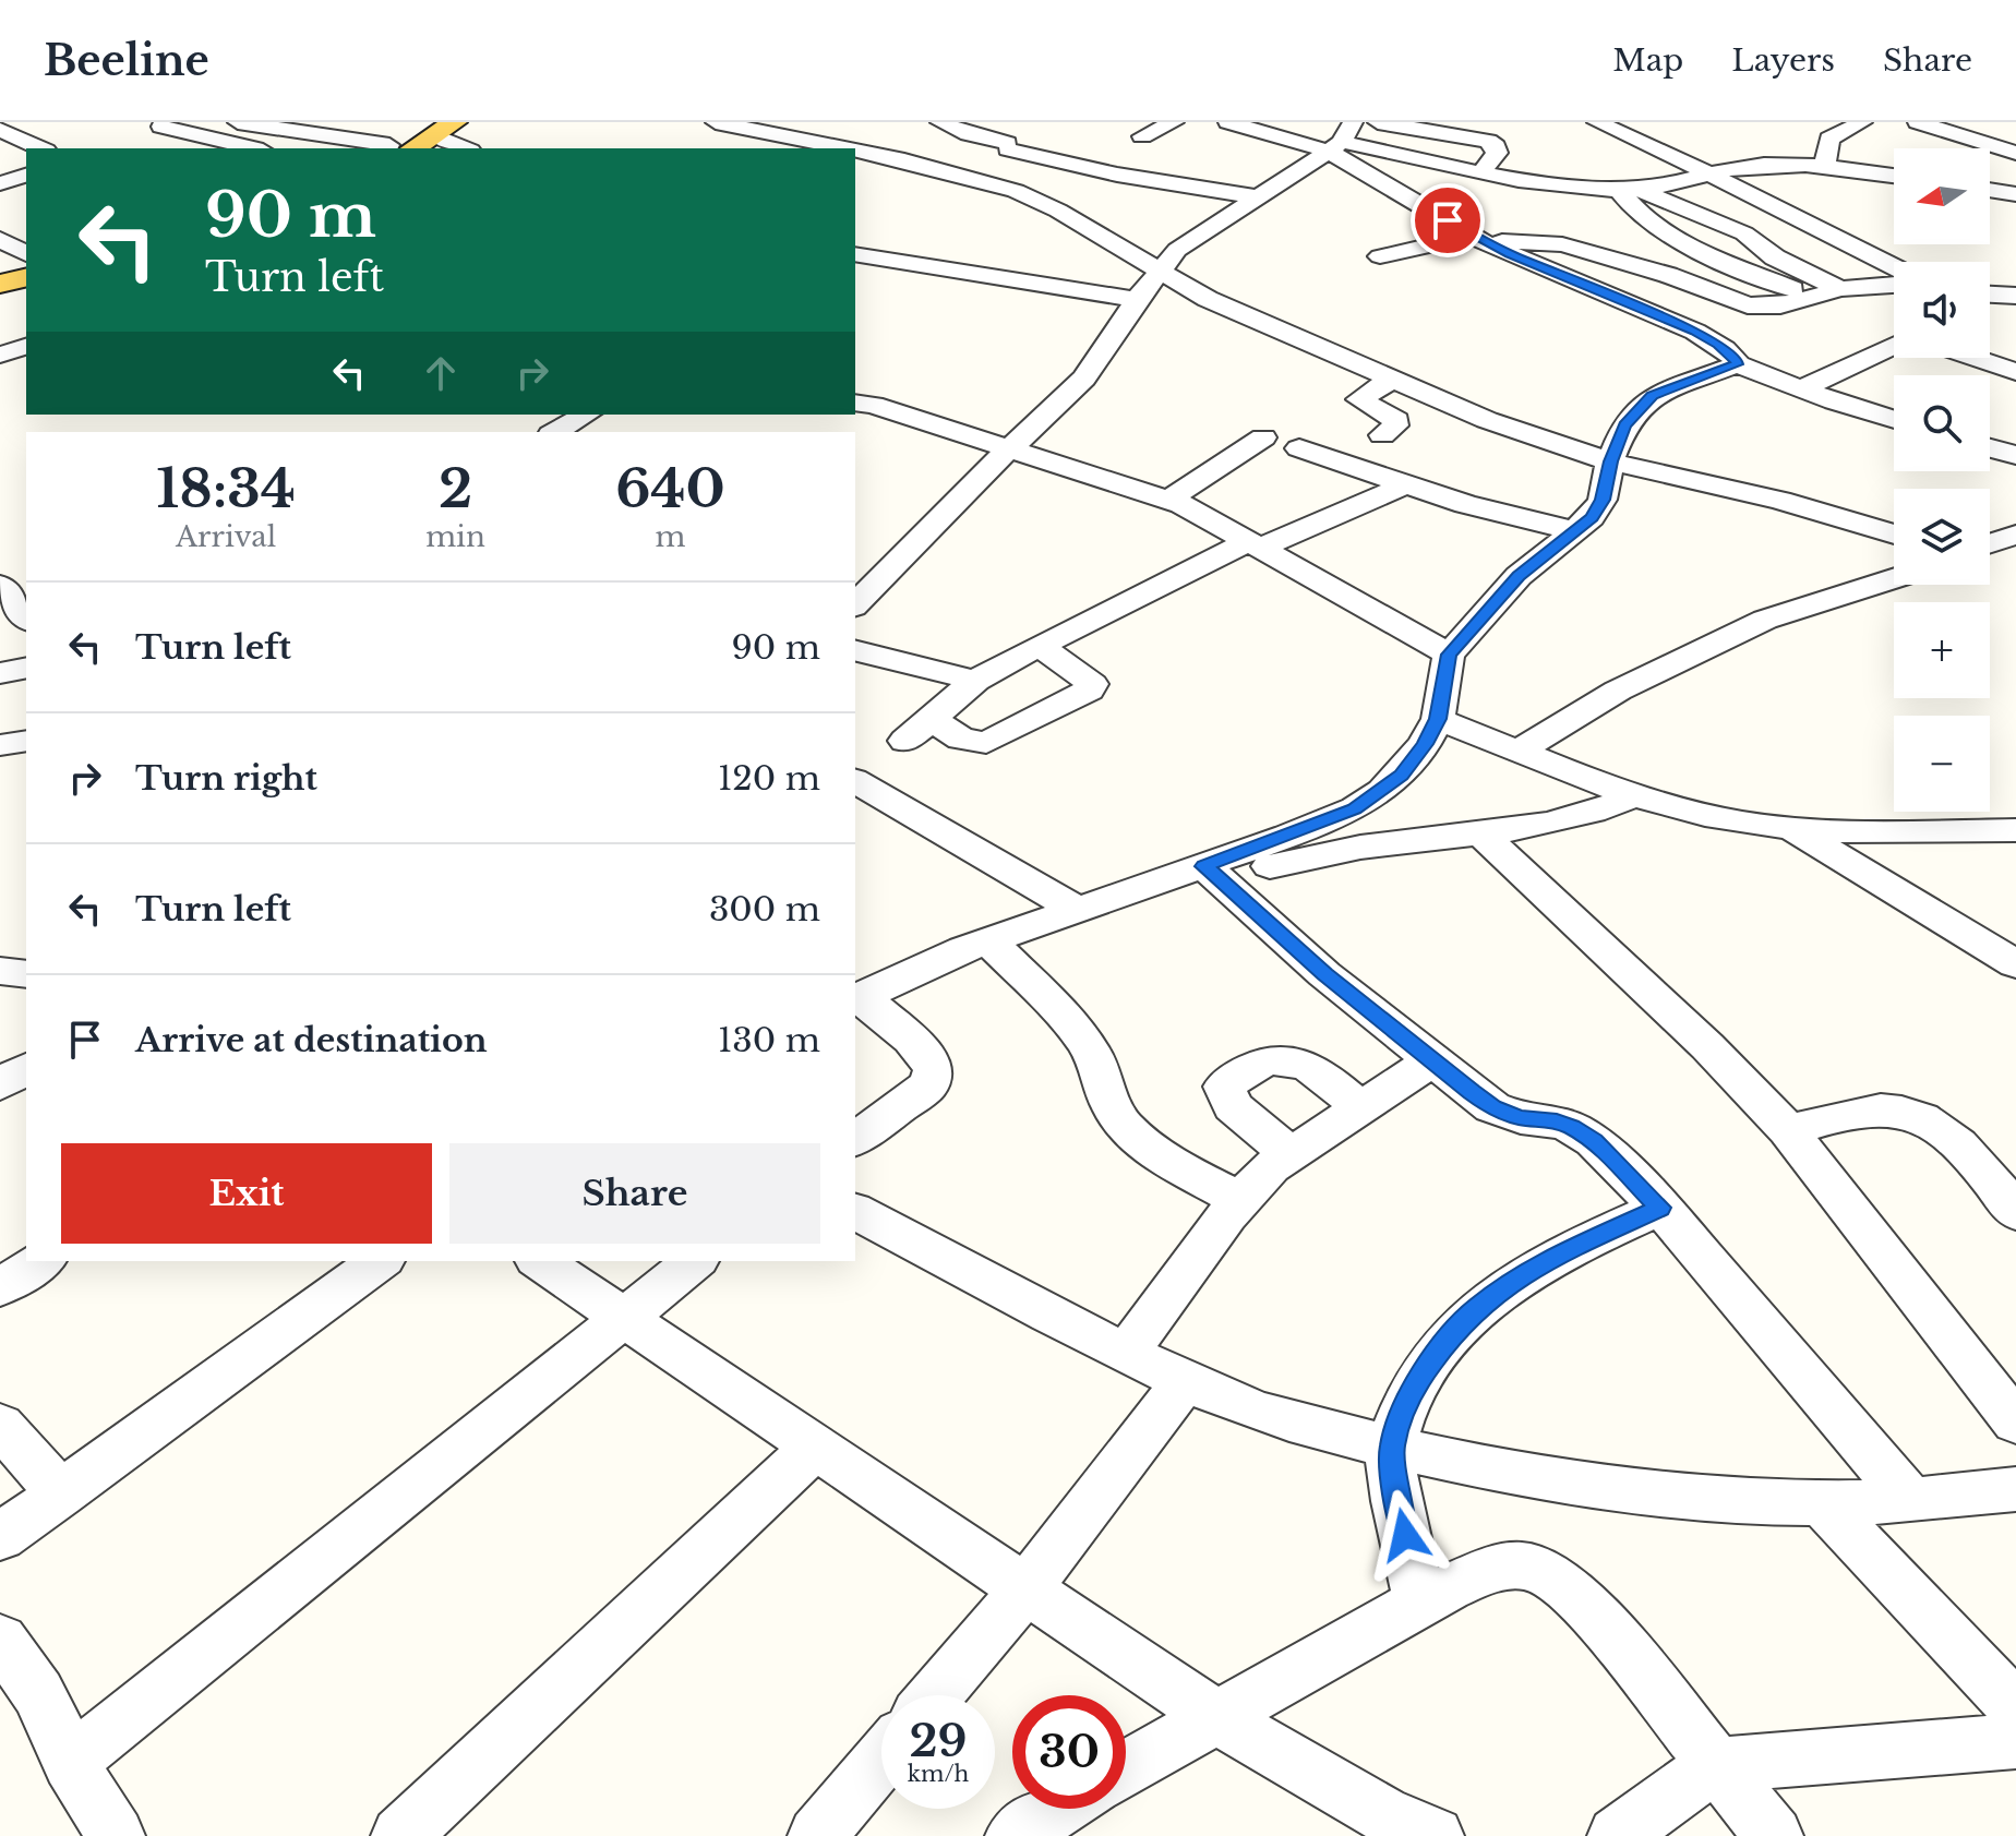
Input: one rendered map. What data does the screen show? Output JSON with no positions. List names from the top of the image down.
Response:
{
  "north": "left",
  "page": {
    "header": "Beeline",
    "nav": ["Map", "Layers", "Share"],
    "map_buttons": ["+", "−"],
    "turn": ["90 m", "Turn left"],
    "eta": [
      "18:34",
      "Arrival",
      "2",
      "min",
      "640",
      "m"
    ],
    "list": [
      {
        "name": "Turn left",
        "value": "90 m"
      },
      {
        "name": "Turn right",
        "value": "120 m"
      },
      {
        "name": "Turn left",
        "value": "300 m"
      },
      {
        "name": "Arrive at destination",
        "value": "130 m"
      }
    ],
    "buttons": ["Exit", "Share"],
    "speed": "29 km/h",
    "limit": "30"
  }
}
